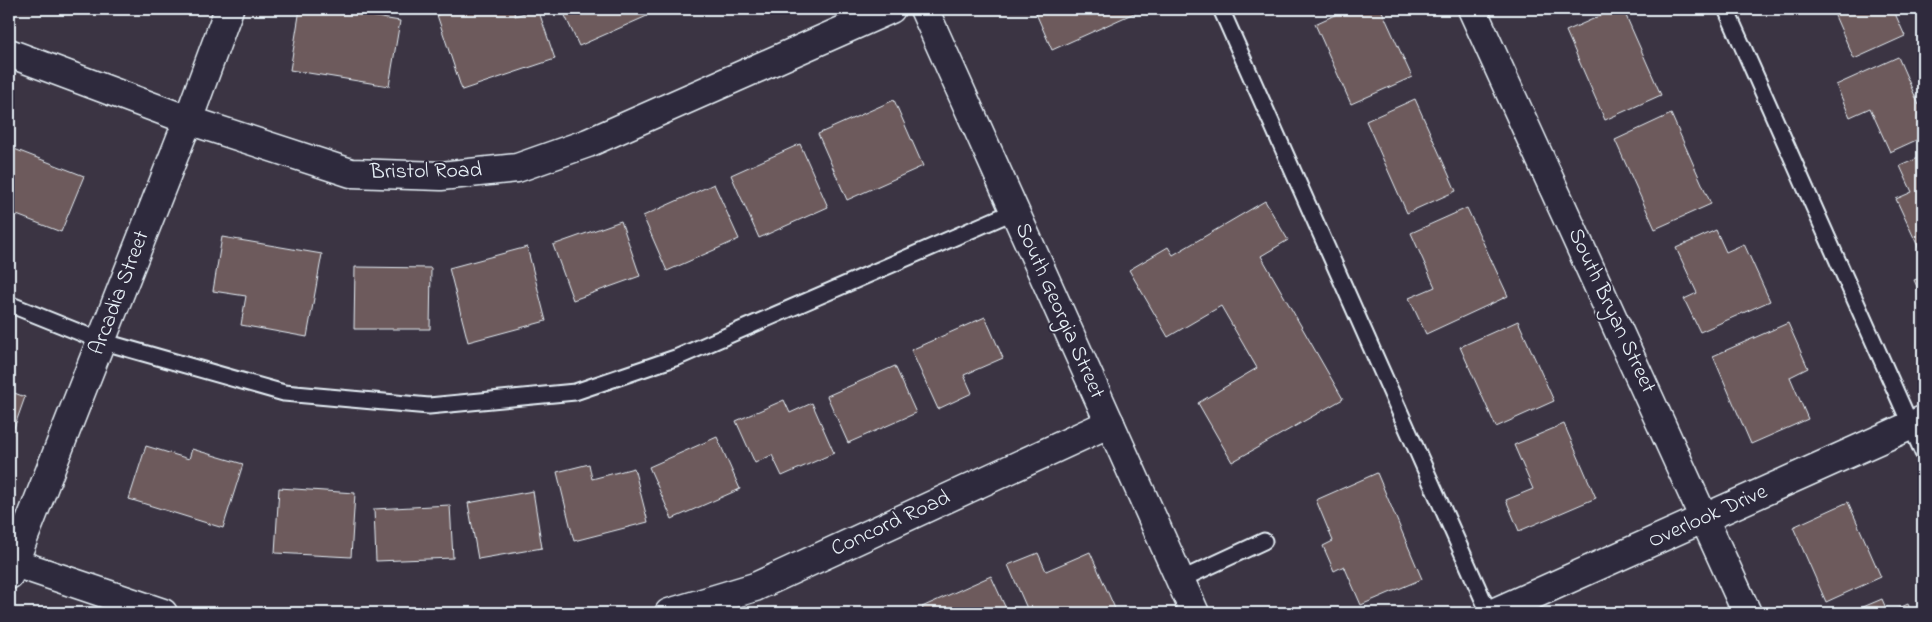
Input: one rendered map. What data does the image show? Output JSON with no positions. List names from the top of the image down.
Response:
{
  "streets": {
    "street": [
      "Bristol Road",
      "Arcadia Street",
      "South Georgia Street",
      "South Bryan Street",
      "Overlook Drive",
      "Concord Road"
    ]
  },
  "crossings": [
    ["Bristol Road", "Arcadia Street"],
    ["South Georgia Street", "Concord Road"],
    ["South Bryan Street", "Overlook Drive"]
  ]
}
